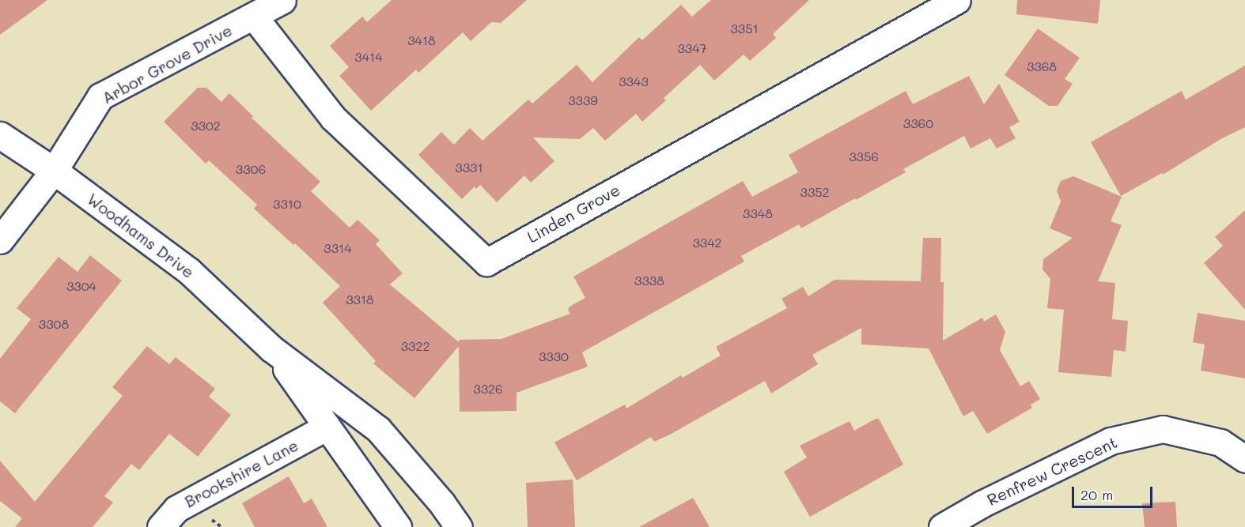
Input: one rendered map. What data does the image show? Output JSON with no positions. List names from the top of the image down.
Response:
{
  "streets": {
    "street": [
      "Arbor Grove Drive",
      "Linden Grove",
      "Woodhams Drive",
      "Renfrew Crescent",
      "Brookshire Lane"
    ]
  },
  "crossings": [
    ["Arbor Grove Drive", "Linden Grove"],
    ["Arbor Grove Drive", "Woodhams Drive"],
    ["Woodhams Drive", "Brookshire Lane"]
  ],
  "house_numbers": [
    "3351",
    "3418",
    "3347",
    "3414",
    "3368",
    "3343",
    "3339",
    "3360",
    "3302",
    "3356",
    "3331",
    "3306",
    "3352",
    "3310",
    "3348",
    "3342",
    "3314",
    "3338",
    "3304",
    "3318",
    "3308",
    "3322",
    "3330",
    "3326"
  ],
  "scale_bar": "20 m"
}
